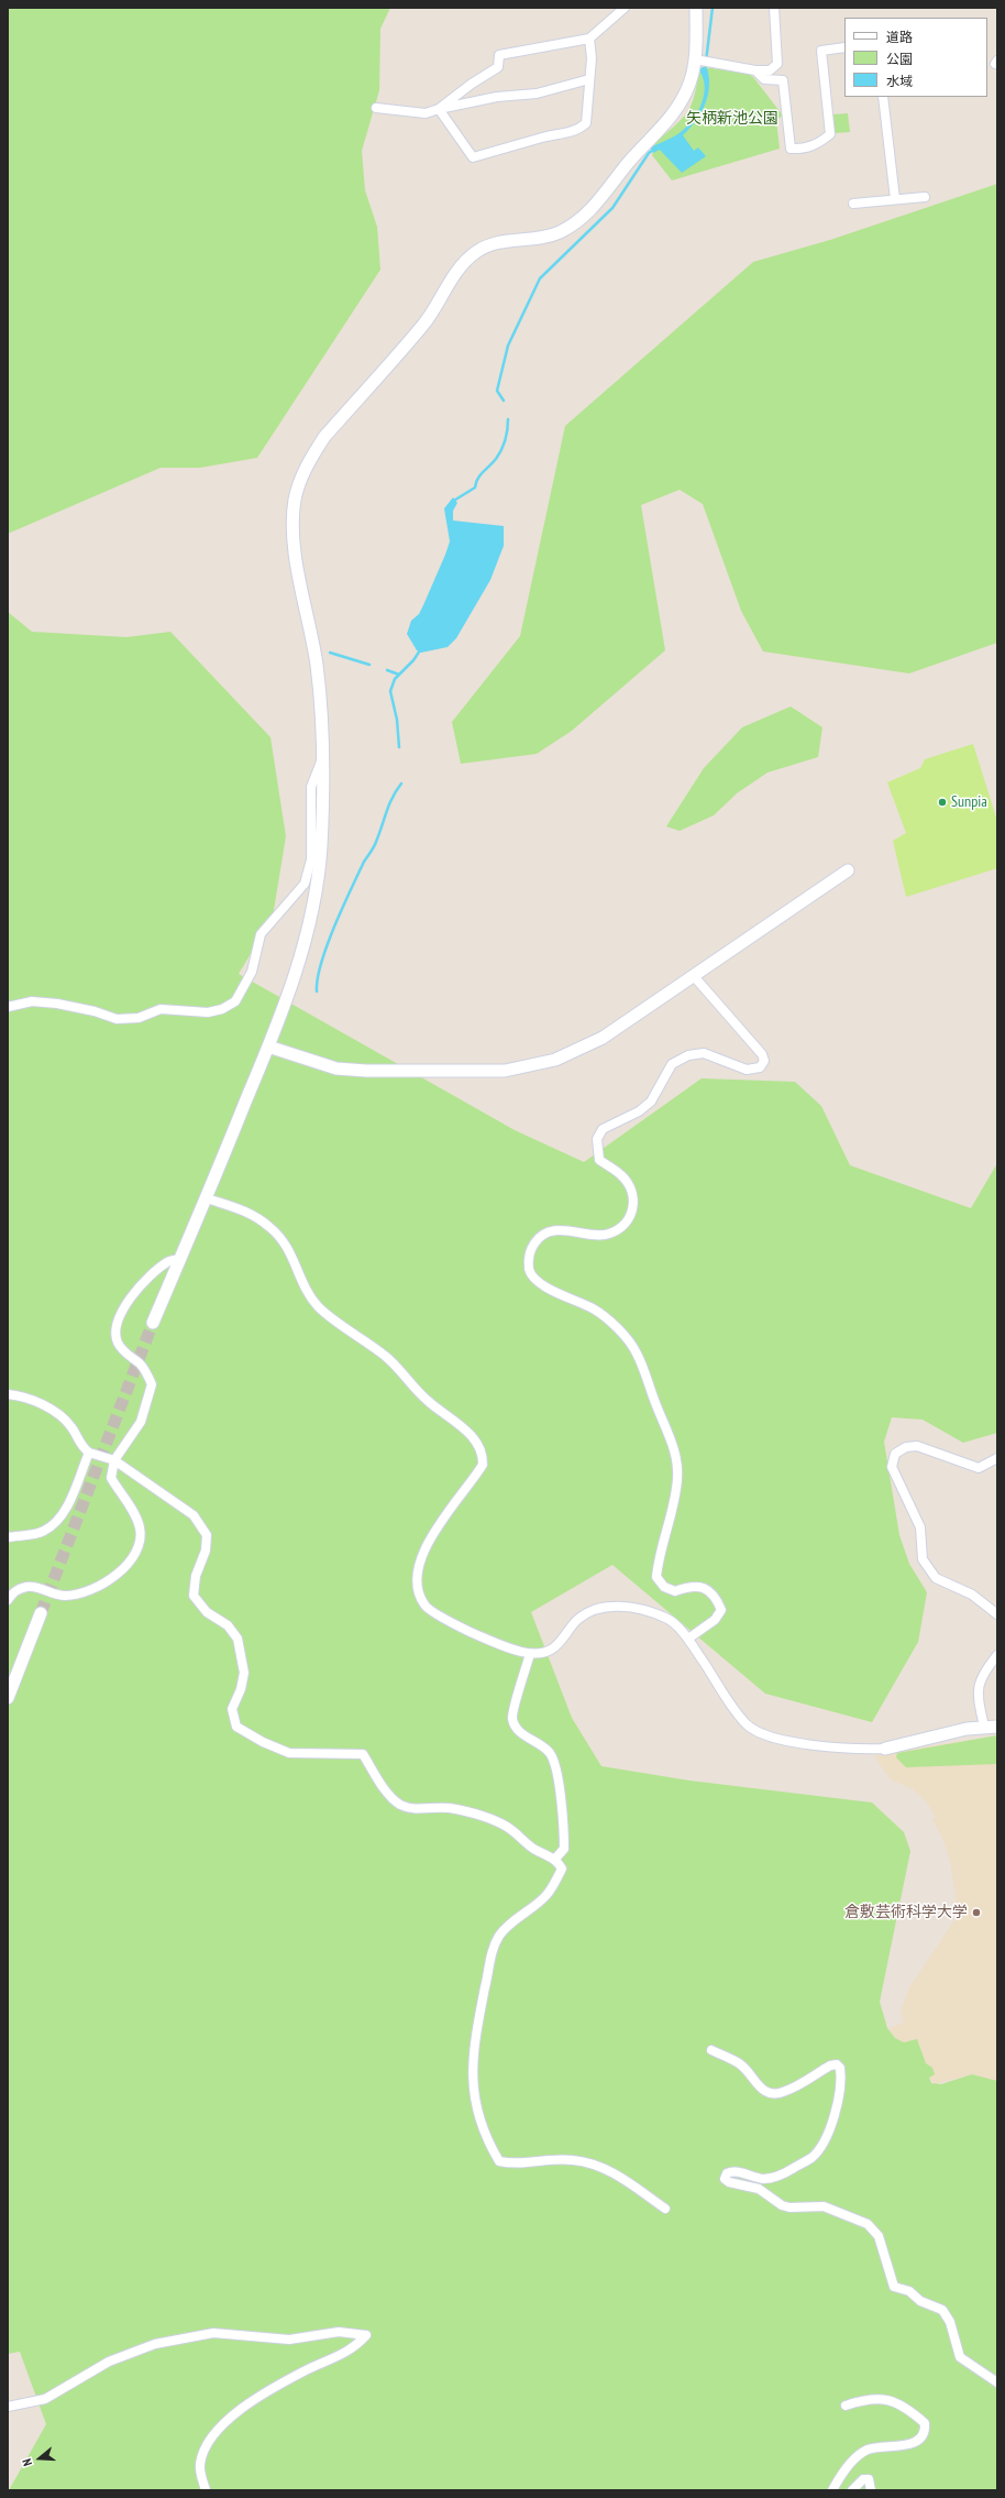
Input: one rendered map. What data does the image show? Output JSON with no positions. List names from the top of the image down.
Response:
{
  "parks": ["矢柄新池公園"],
  "places": ["Sunpia", "倉敷芸術科学大学"],
  "legend": ["道路", "公園", "水域"],
  "north": "left"
}
